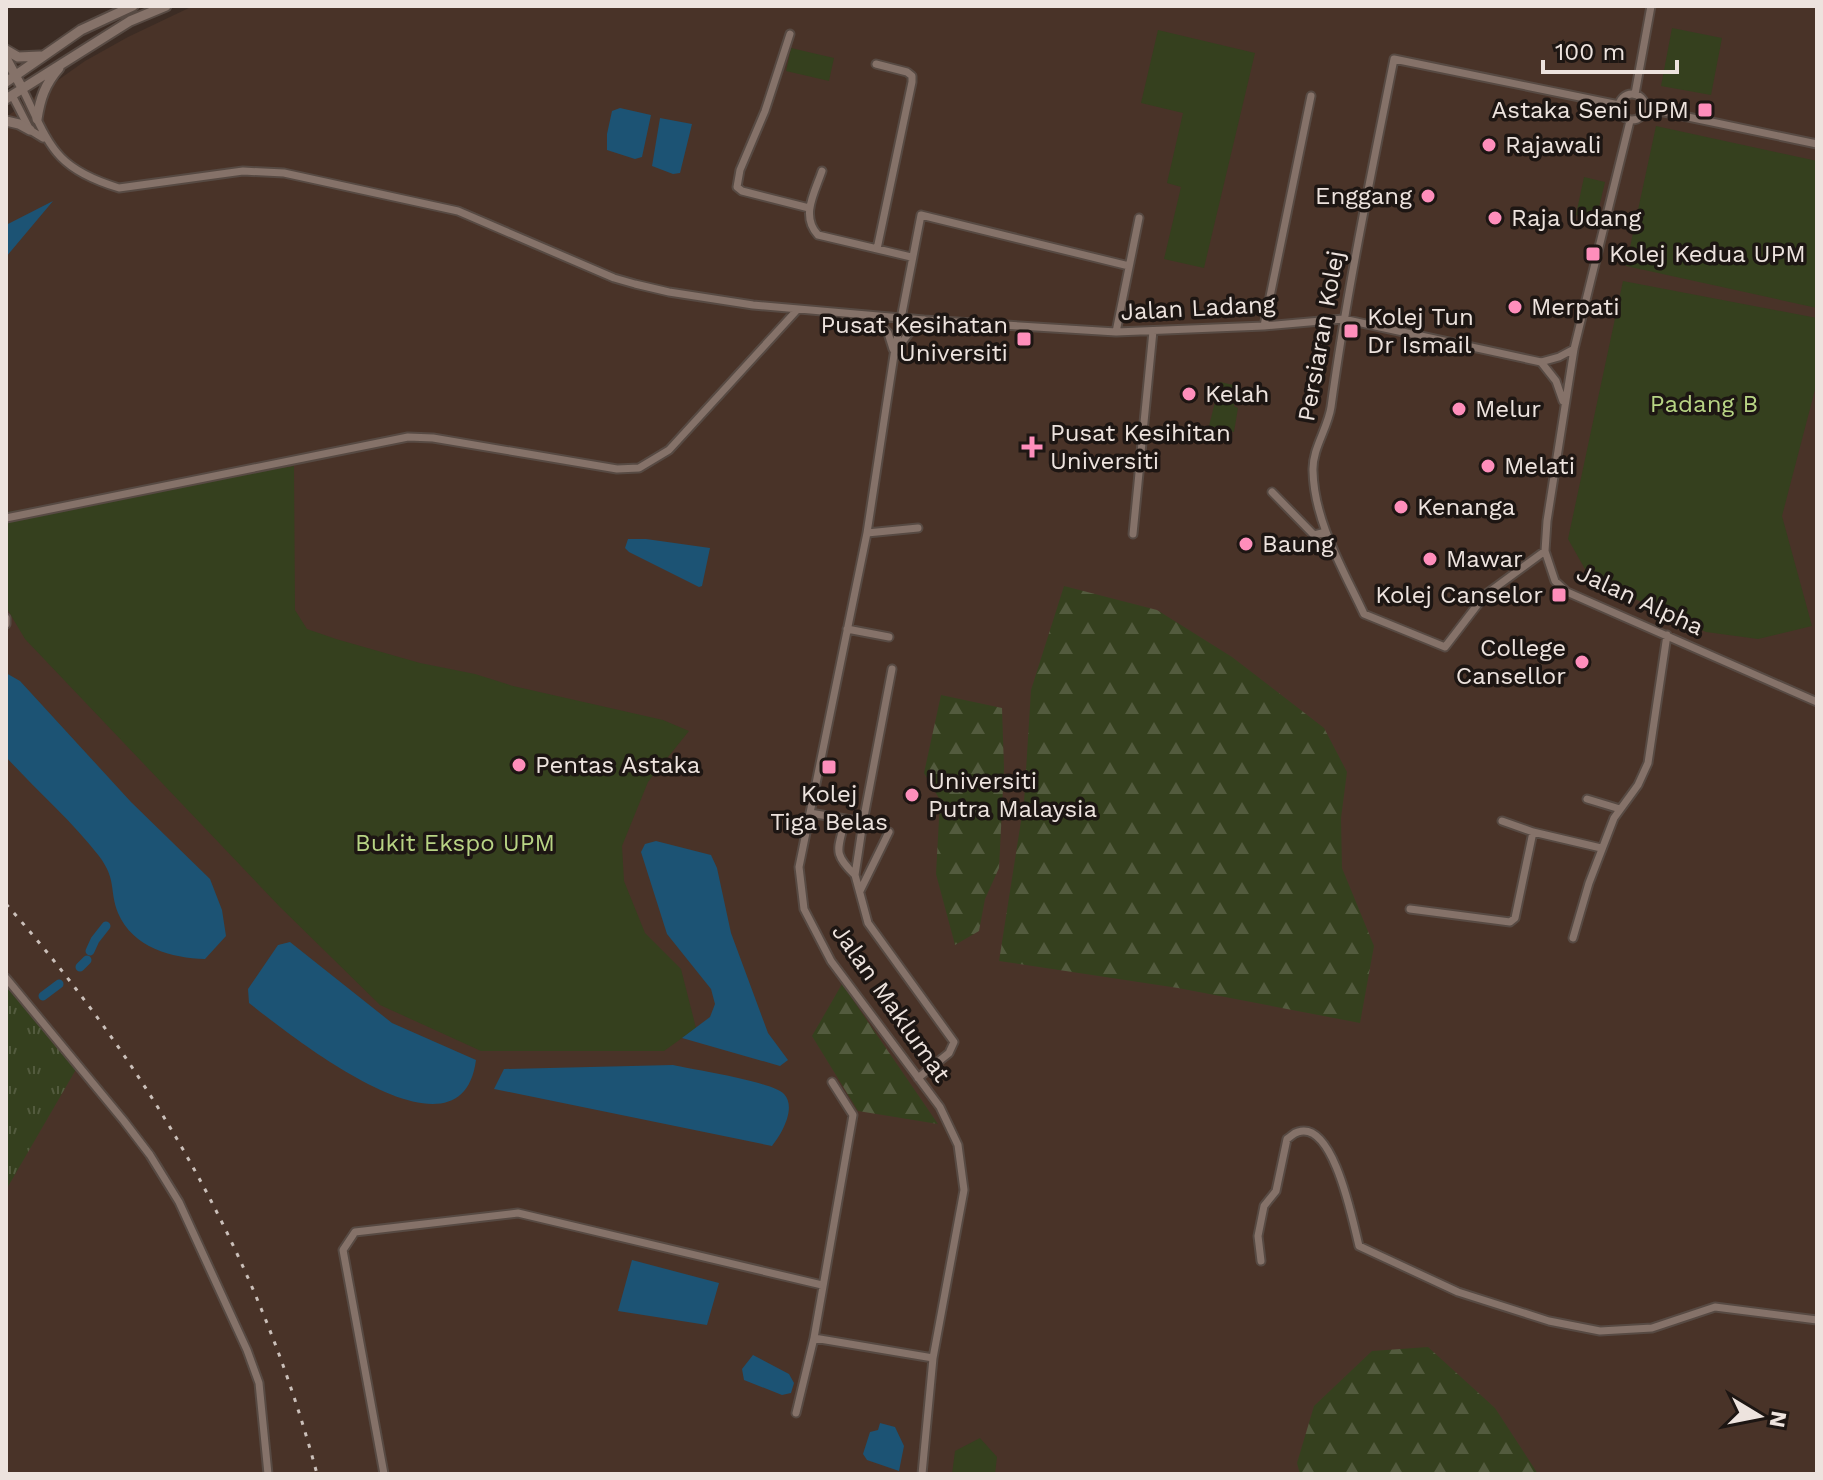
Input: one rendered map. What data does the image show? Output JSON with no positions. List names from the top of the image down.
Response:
{
  "streets": {
    "street": [
      "Jalan Ladang",
      "Persiaran Kolej",
      "Jalan Alpha",
      "Jalan Maklumat"
    ]
  },
  "crossings": [
    ["Jalan Ladang", "Persiaran Kolej"],
    ["Jalan Ladang", "Jalan Maklumat"],
    ["Persiaran Kolej", "Jalan Alpha"]
  ],
  "parks": ["Padang B", "Bukit Ekspo UPM"],
  "places": {
    "transit": [
      "Astaka Seni UPM",
      "Kolej Kedua UPM",
      "Kolej Tun Dr Ismail",
      "Pusat Kesihatan Universiti",
      "Kolej Canselor",
      "Kolej Tiga Belas"
    ],
    "other": [
      "Rajawali",
      "Enggang",
      "Raja Udang",
      "Merpati",
      "Kelah",
      "Melur",
      "Melati",
      "Kenanga",
      "Baung",
      "Mawar",
      "College Cansellor",
      "Pentas Astaka",
      "Universiti Putra Malaysia"
    ],
    "health": ["Pusat Kesihitan Universiti"]
  },
  "scale_bar": "100 m",
  "north": "right"
}
